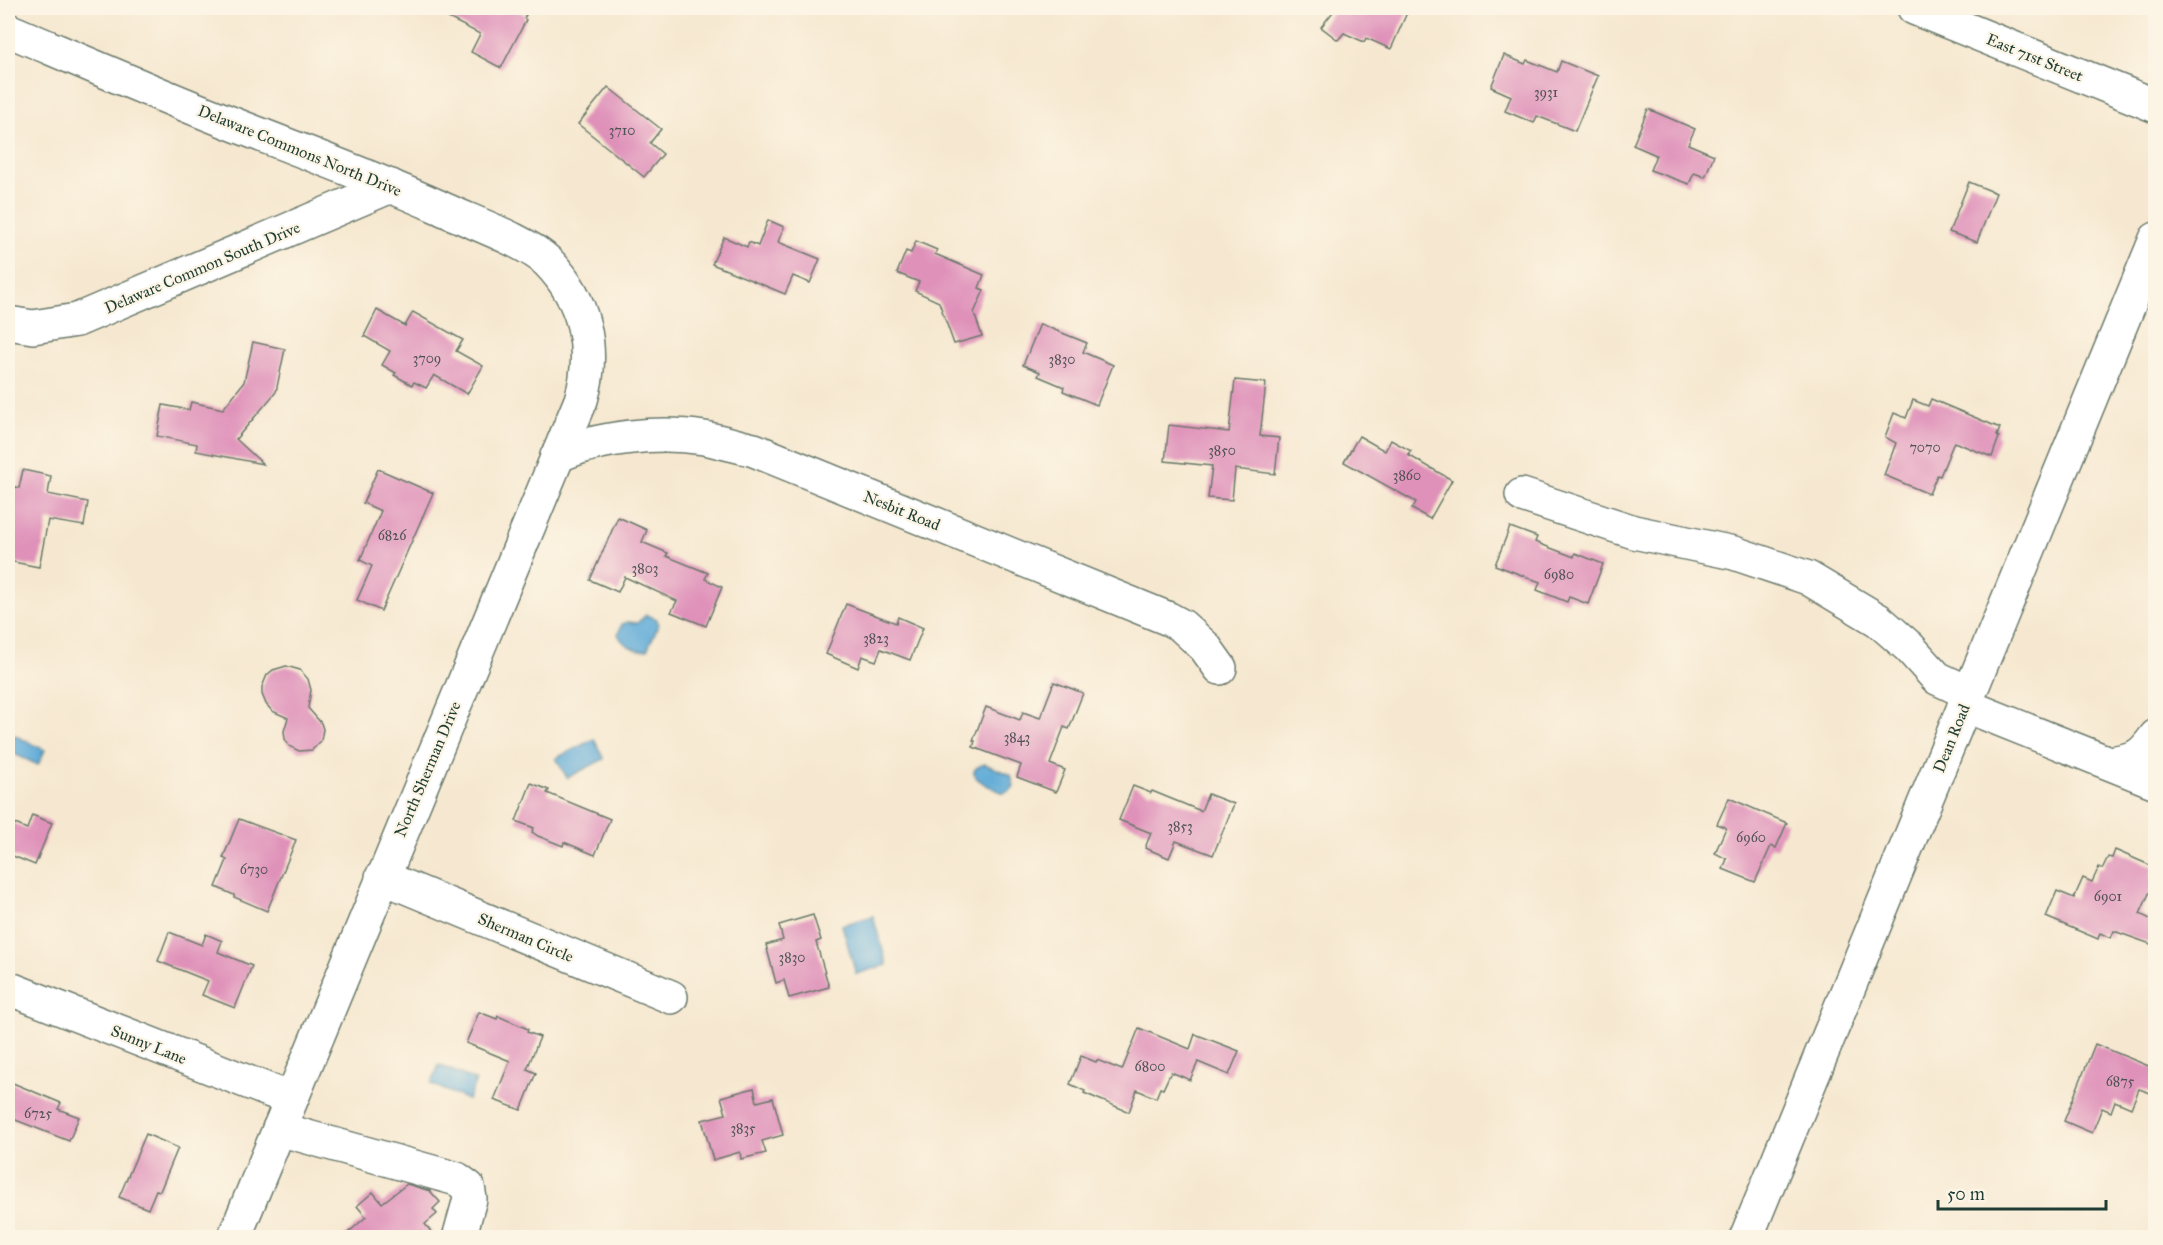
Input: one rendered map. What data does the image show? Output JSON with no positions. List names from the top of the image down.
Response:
{
  "streets": {
    "street": [
      "East 71st Street",
      "Delaware Commons North Drive",
      "Delaware Common South Drive",
      "Nesbit Road",
      "Dean Road",
      "North Sherman Drive",
      "Sherman Circle",
      "Sunny Lane"
    ]
  },
  "crossings": [
    ["Delaware Commons North Drive", "Delaware Common South Drive"],
    ["Delaware Commons North Drive", "North Sherman Drive"],
    ["Nesbit Road", "North Sherman Drive"],
    ["North Sherman Drive", "Sherman Circle"],
    ["North Sherman Drive", "Sunny Lane"]
  ],
  "house_numbers": [
    "3931",
    "3710",
    "3709",
    "3830",
    "7070",
    "3850",
    "3860",
    "6826",
    "3803",
    "6980",
    "3823",
    "3843",
    "3853",
    "6960",
    "6730",
    "6901",
    "3830",
    "6800",
    "6875",
    "6725",
    "3835"
  ],
  "scale_bar": "50 m"
}
